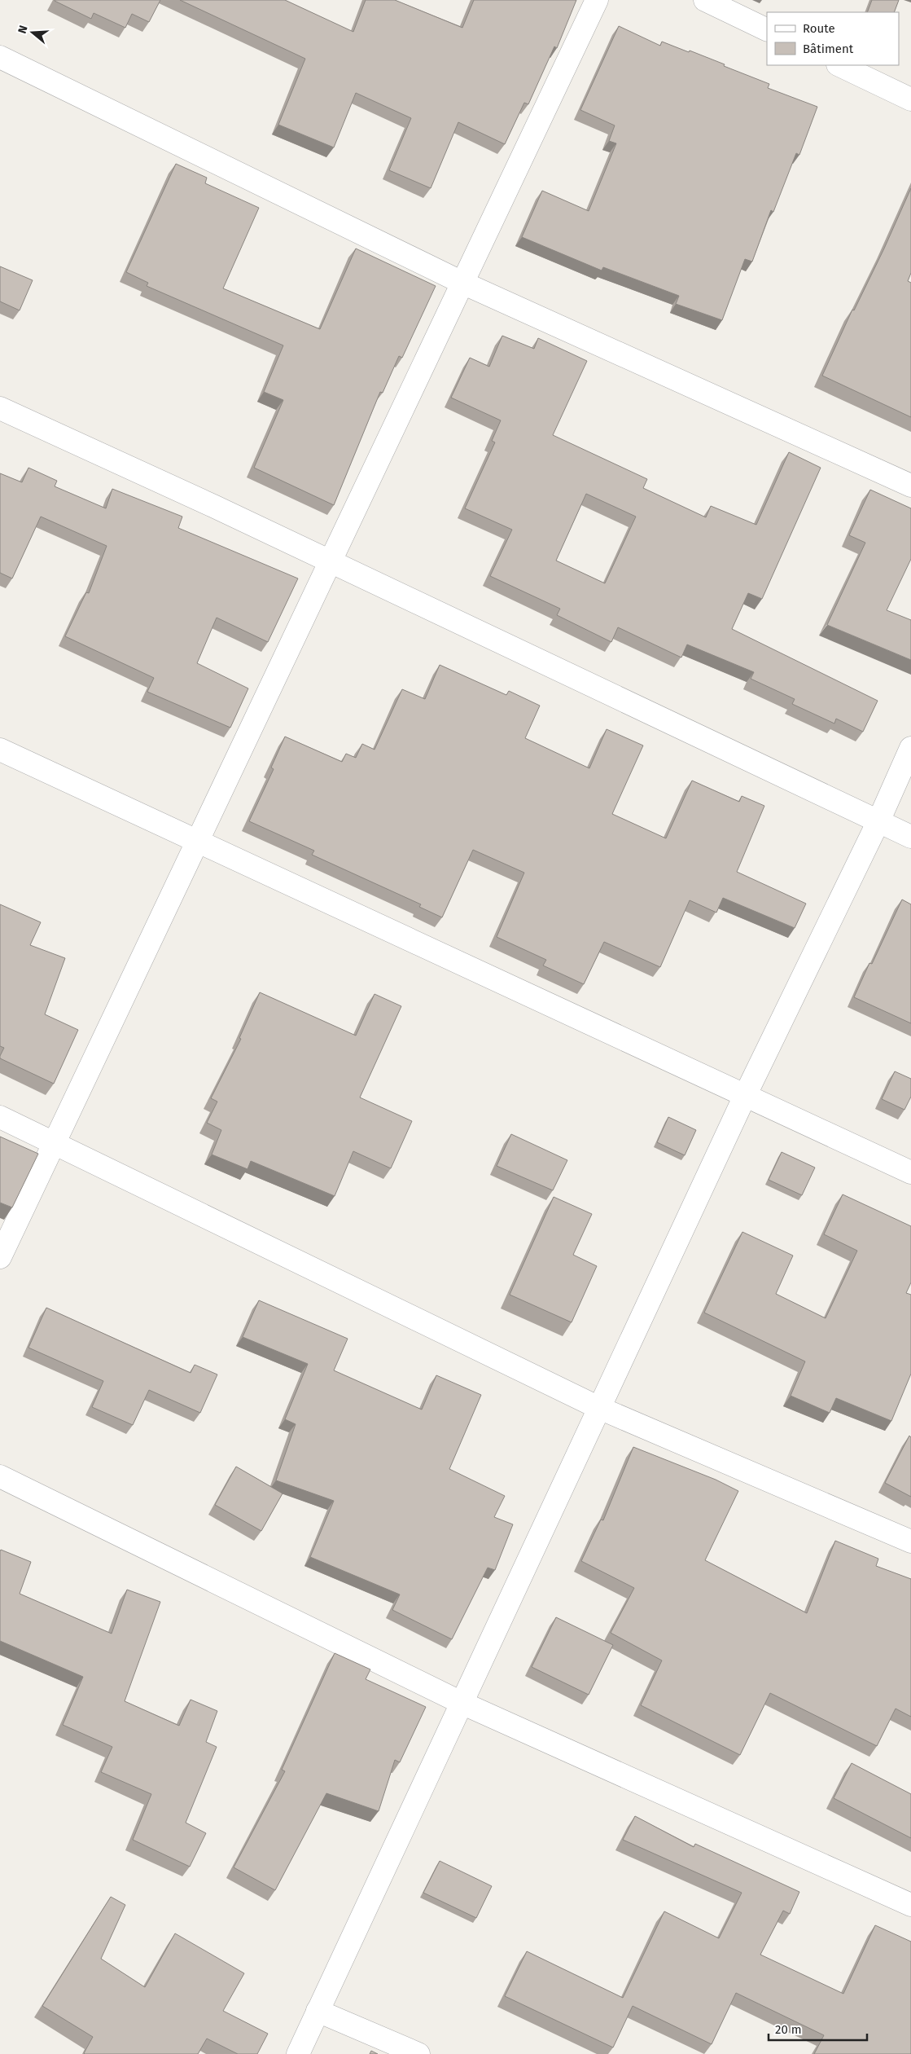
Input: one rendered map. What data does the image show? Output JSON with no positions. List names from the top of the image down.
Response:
{
  "legend": ["Route", "Bâtiment"],
  "scale_bar": "20 m",
  "north": "left"
}
